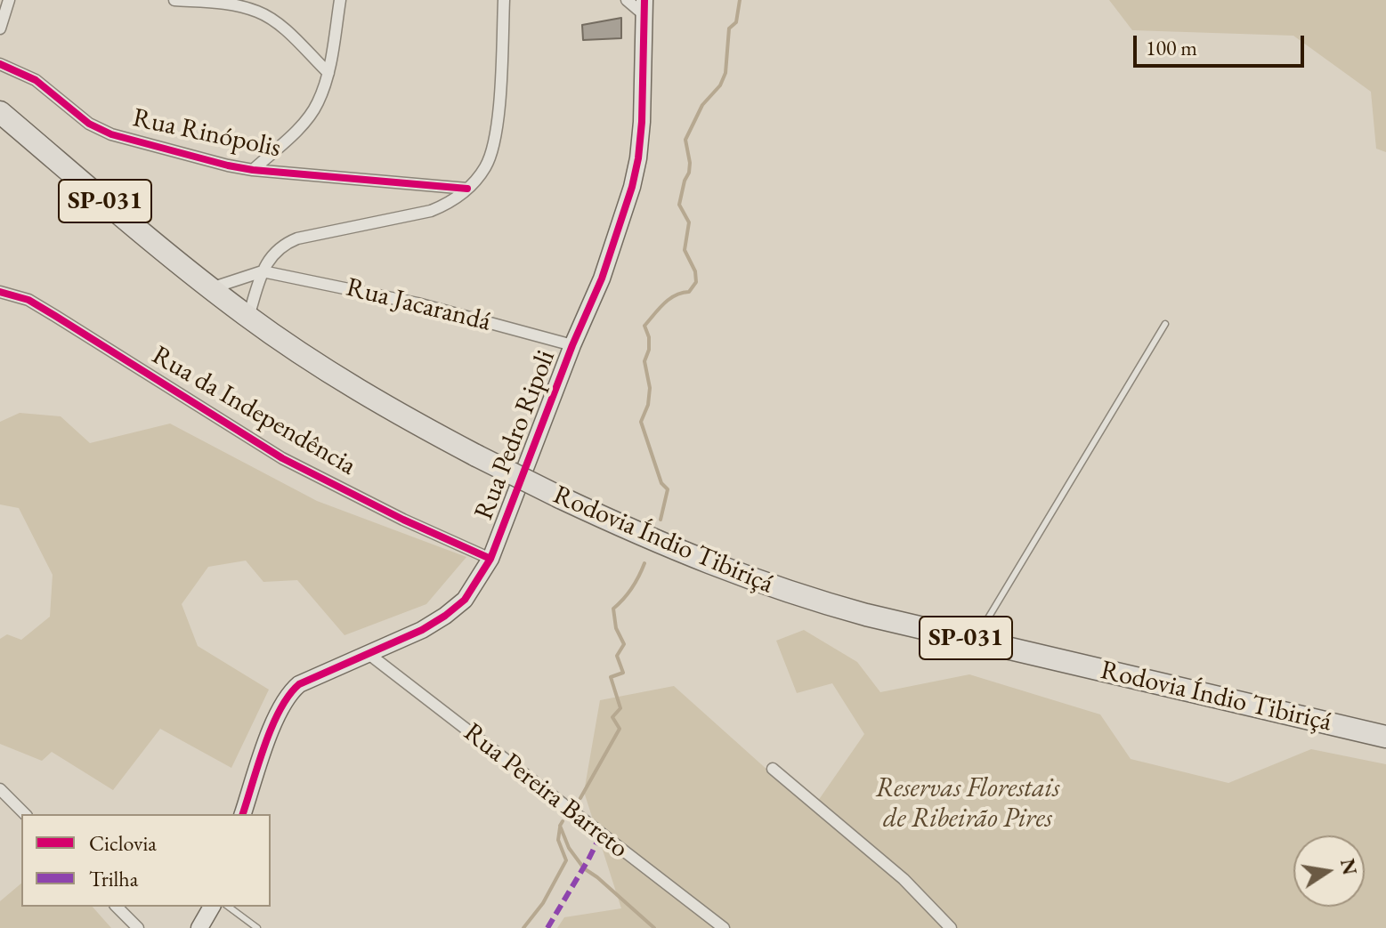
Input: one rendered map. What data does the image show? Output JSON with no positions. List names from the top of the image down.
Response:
{
  "streets": {
    "highway": ["SP-031", "Rodovia Índio Tibiriçá"],
    "street": [
      "Rua Rinópolis",
      "Rua Jacarandá",
      "Rua da Independência",
      "Rua Pedro Ripoli",
      "Rua Pereira Barreto"
    ]
  },
  "crossings": [
    ["Rua Jacarandá", "Rua Pedro Ripoli"],
    ["Rua da Independência", "Rua Pedro Ripoli"],
    ["Rua Pedro Ripoli", "Rua Pereira Barreto"]
  ],
  "parks": ["Reservas Florestais de Ribeirão Pires"],
  "legend": ["Ciclovia", "Trilha"],
  "scale_bar": "100 m",
  "north": "right"
}
